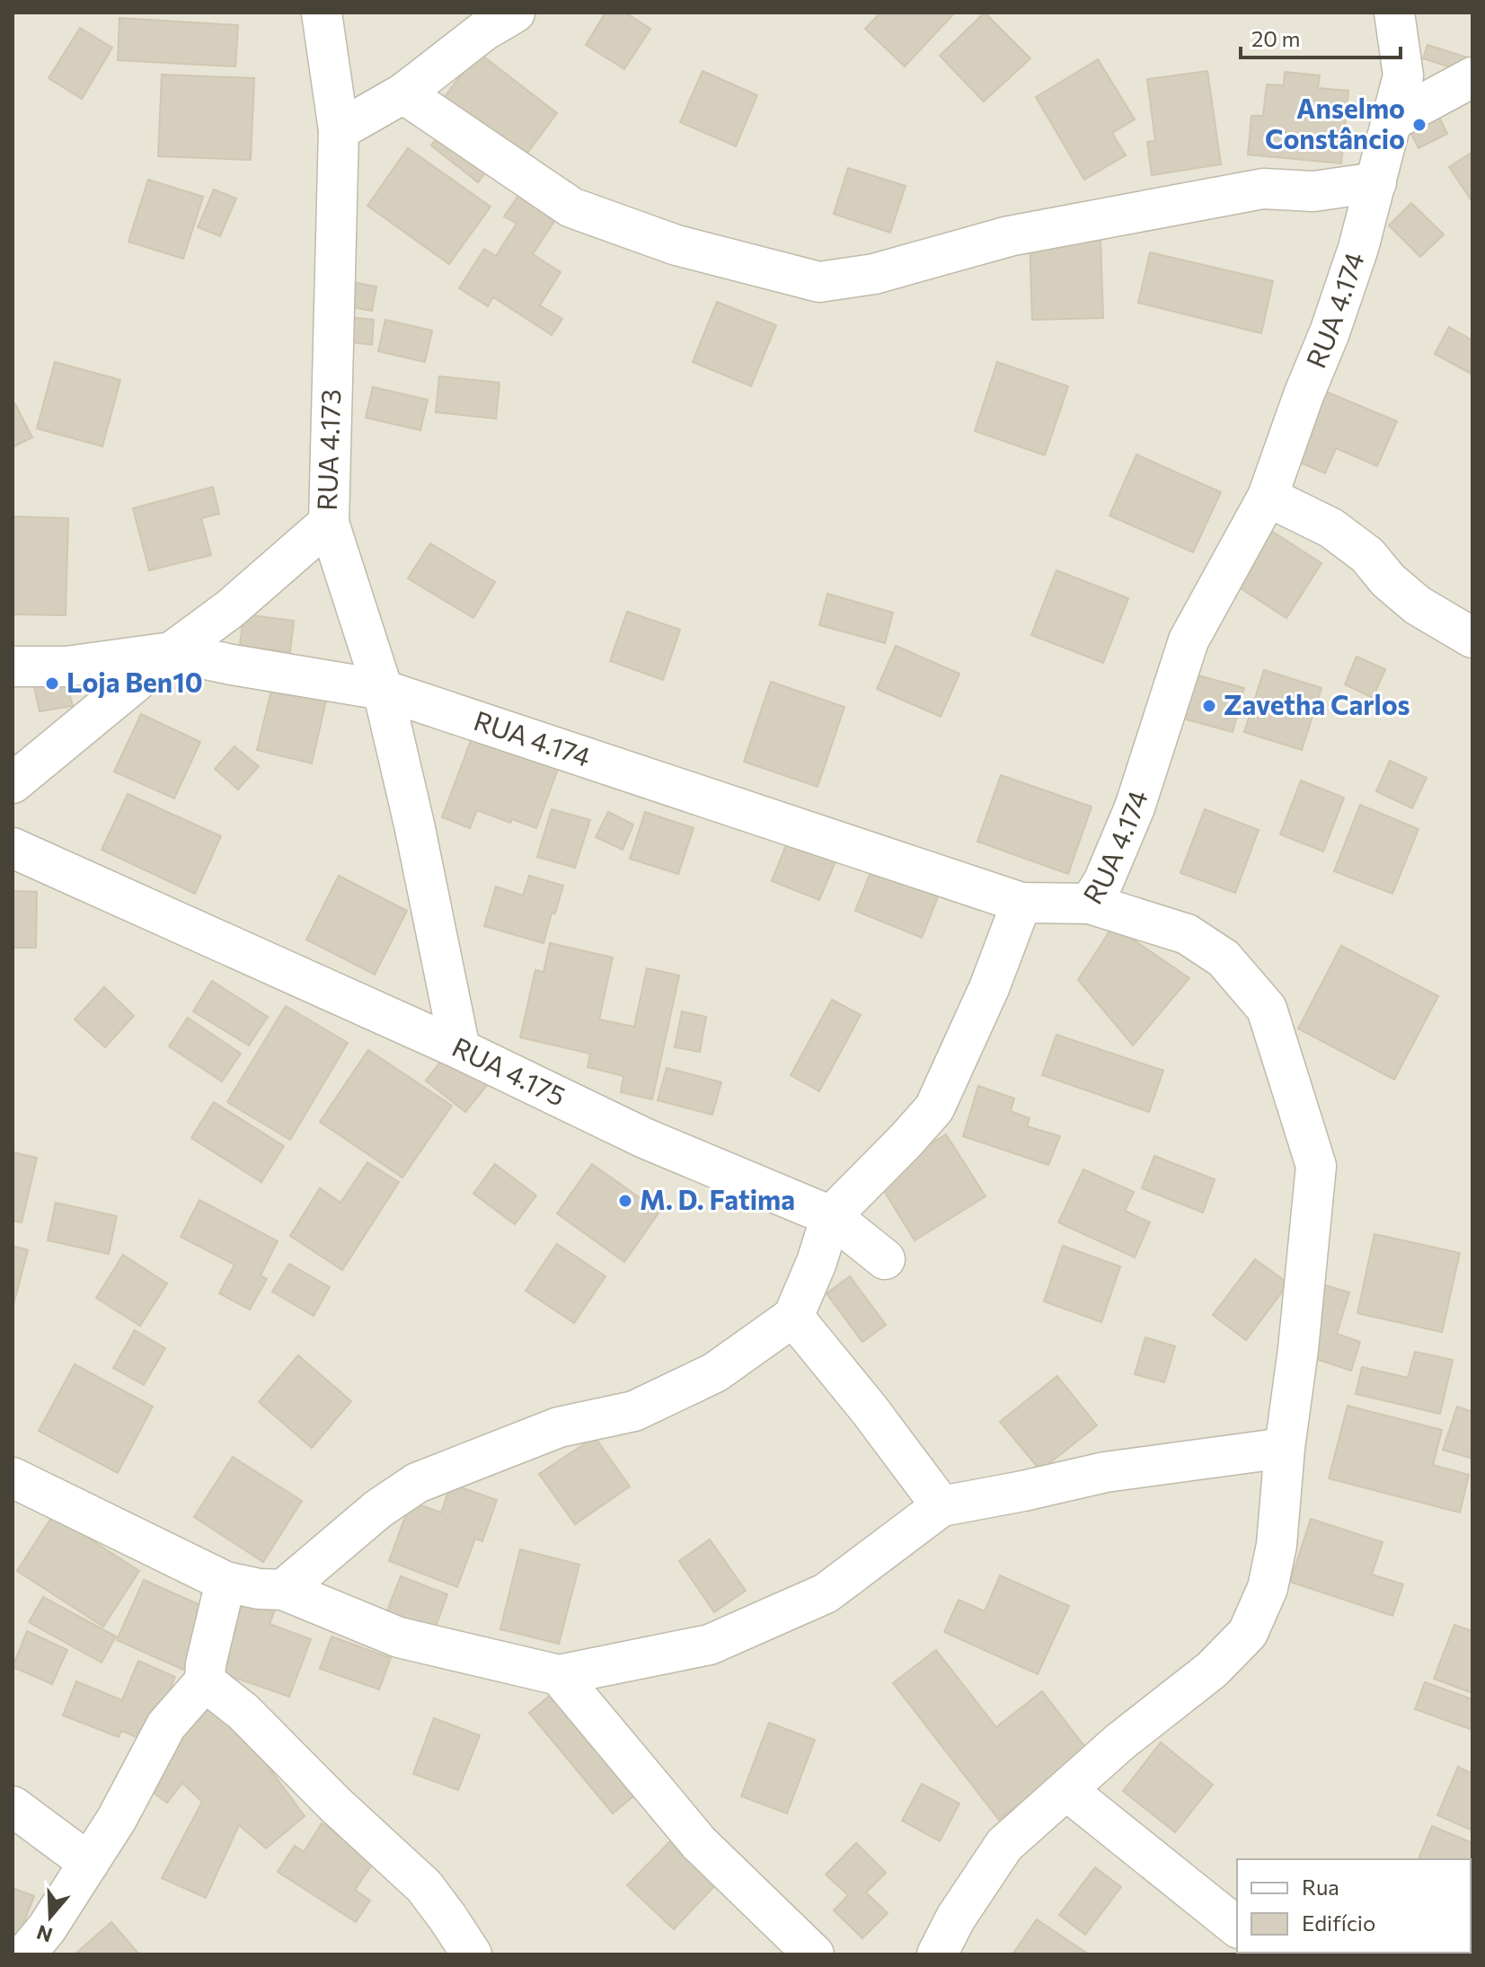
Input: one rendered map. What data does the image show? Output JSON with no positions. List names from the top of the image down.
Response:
{
  "streets": {
    "street": ["RUA 4.174", "RUA 4.173", "RUA 4.175"]
  },
  "crossings": [
    ["RUA 4.174", "RUA 4.173"],
    ["RUA 4.174", "RUA 4.175"],
    ["RUA 4.173", "RUA 4.175"]
  ],
  "places": [
    "Anselmo Constâncio",
    "Loja Ben10",
    "Zavetha Carlos",
    "M. D. Fatima"
  ],
  "legend": ["Rua", "Edifício"],
  "scale_bar": "20 m",
  "north": "bottom"
}
